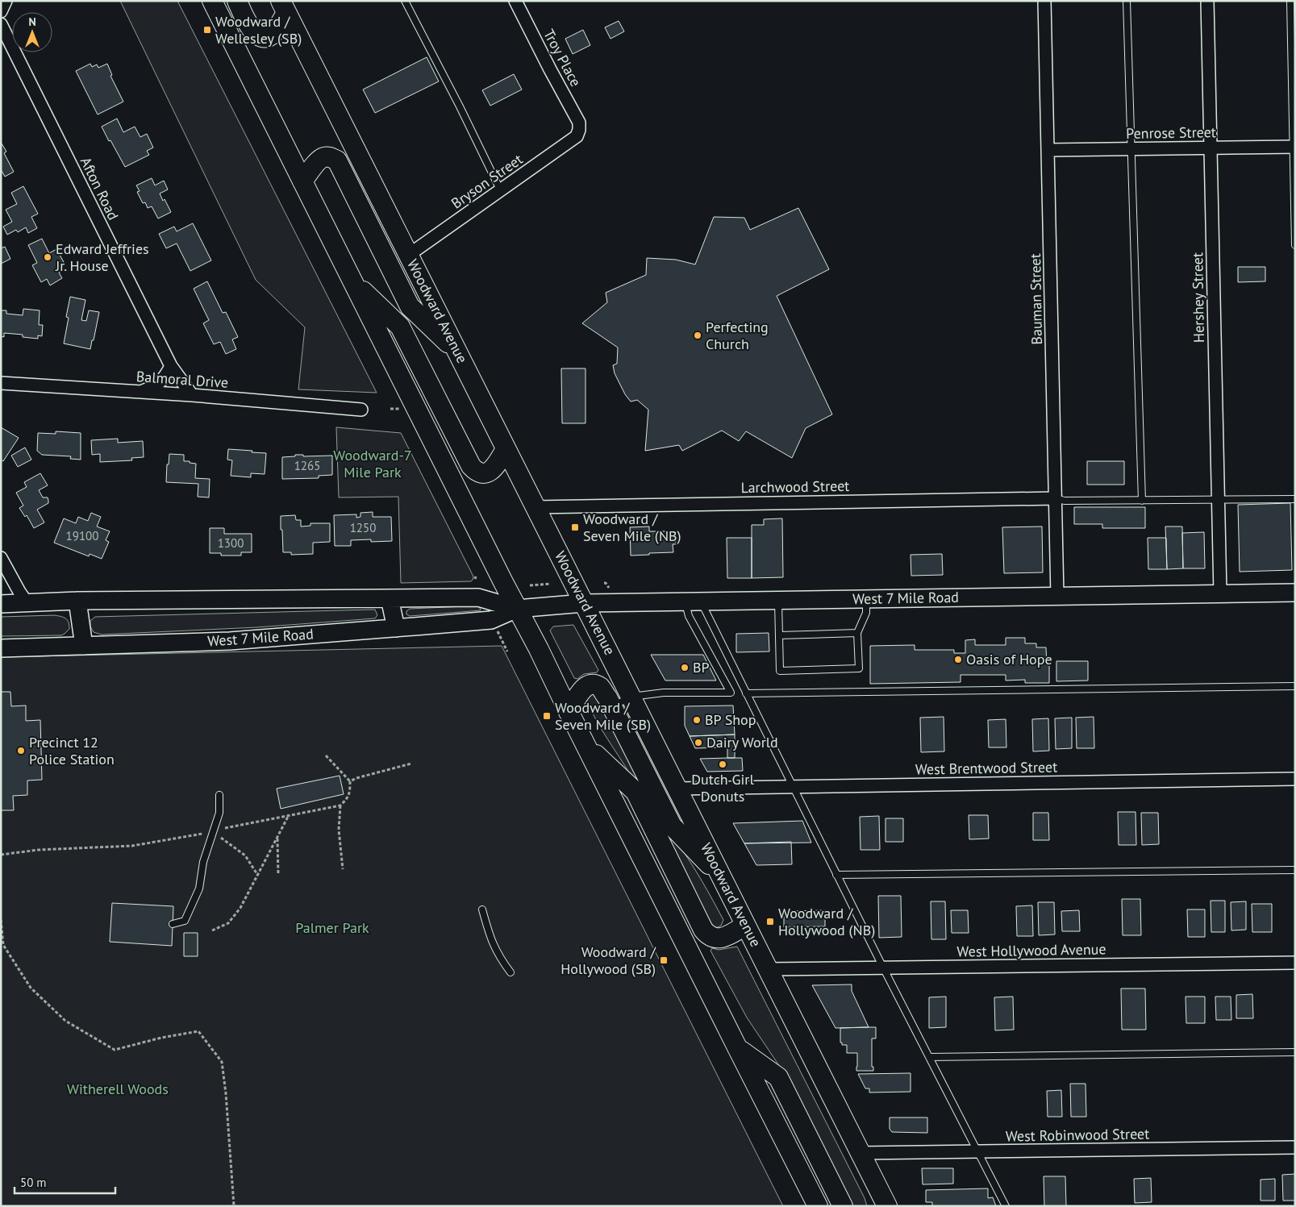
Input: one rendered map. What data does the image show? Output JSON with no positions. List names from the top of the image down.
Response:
{
  "streets": {
    "main road": ["Woodward Avenue", "West 7 Mile Road"],
    "street": [
      "Troy Place",
      "Penrose Street",
      "Bryson Street",
      "Afton Road",
      "Hershey Street",
      "Bauman Street",
      "Balmoral Drive",
      "Larchwood Street",
      "West Brentwood Street",
      "West Hollywood Avenue",
      "West Robinwood Street"
    ]
  },
  "crossings": [
    ["Troy Place", "Bryson Street"],
    ["Penrose Street", "Hershey Street"],
    ["Penrose Street", "Bauman Street"],
    ["Bryson Street", "Woodward Avenue"],
    ["Afton Road", "Balmoral Drive"],
    ["Hershey Street", "West 7 Mile Road"],
    ["Bauman Street", "Larchwood Street"],
    ["Bauman Street", "West 7 Mile Road"],
    ["Woodward Avenue", "Larchwood Street"],
    ["Woodward Avenue", "West 7 Mile Road"],
    ["Woodward Avenue", "West Brentwood Street"],
    ["Woodward Avenue", "West Hollywood Avenue"],
    ["Woodward Avenue", "West Robinwood Street"]
  ],
  "parks": ["Woodward-7 Mile Park", "Palmer Park", "Witherell Woods"],
  "places": {
    "transit": [
      "Woodward / Wellesley (SB)",
      "Woodward / Seven Mile (NB)",
      "Woodward / Seven Mile (SB)",
      "Woodward / Hollywood (NB)",
      "Woodward / Hollywood (SB)"
    ],
    "other": [
      "Edward Jeffries Jr. House",
      "Perfecting Church",
      "Oasis of Hope",
      "BP",
      "BP Shop",
      "Dairy World",
      "Precinct 12 Police Station",
      "Dutch Girl Donuts"
    ]
  },
  "house_numbers": [
    "1265",
    "1250",
    "19100",
    "1300"
  ],
  "scale_bar": "50 m",
  "north": "top"
}
